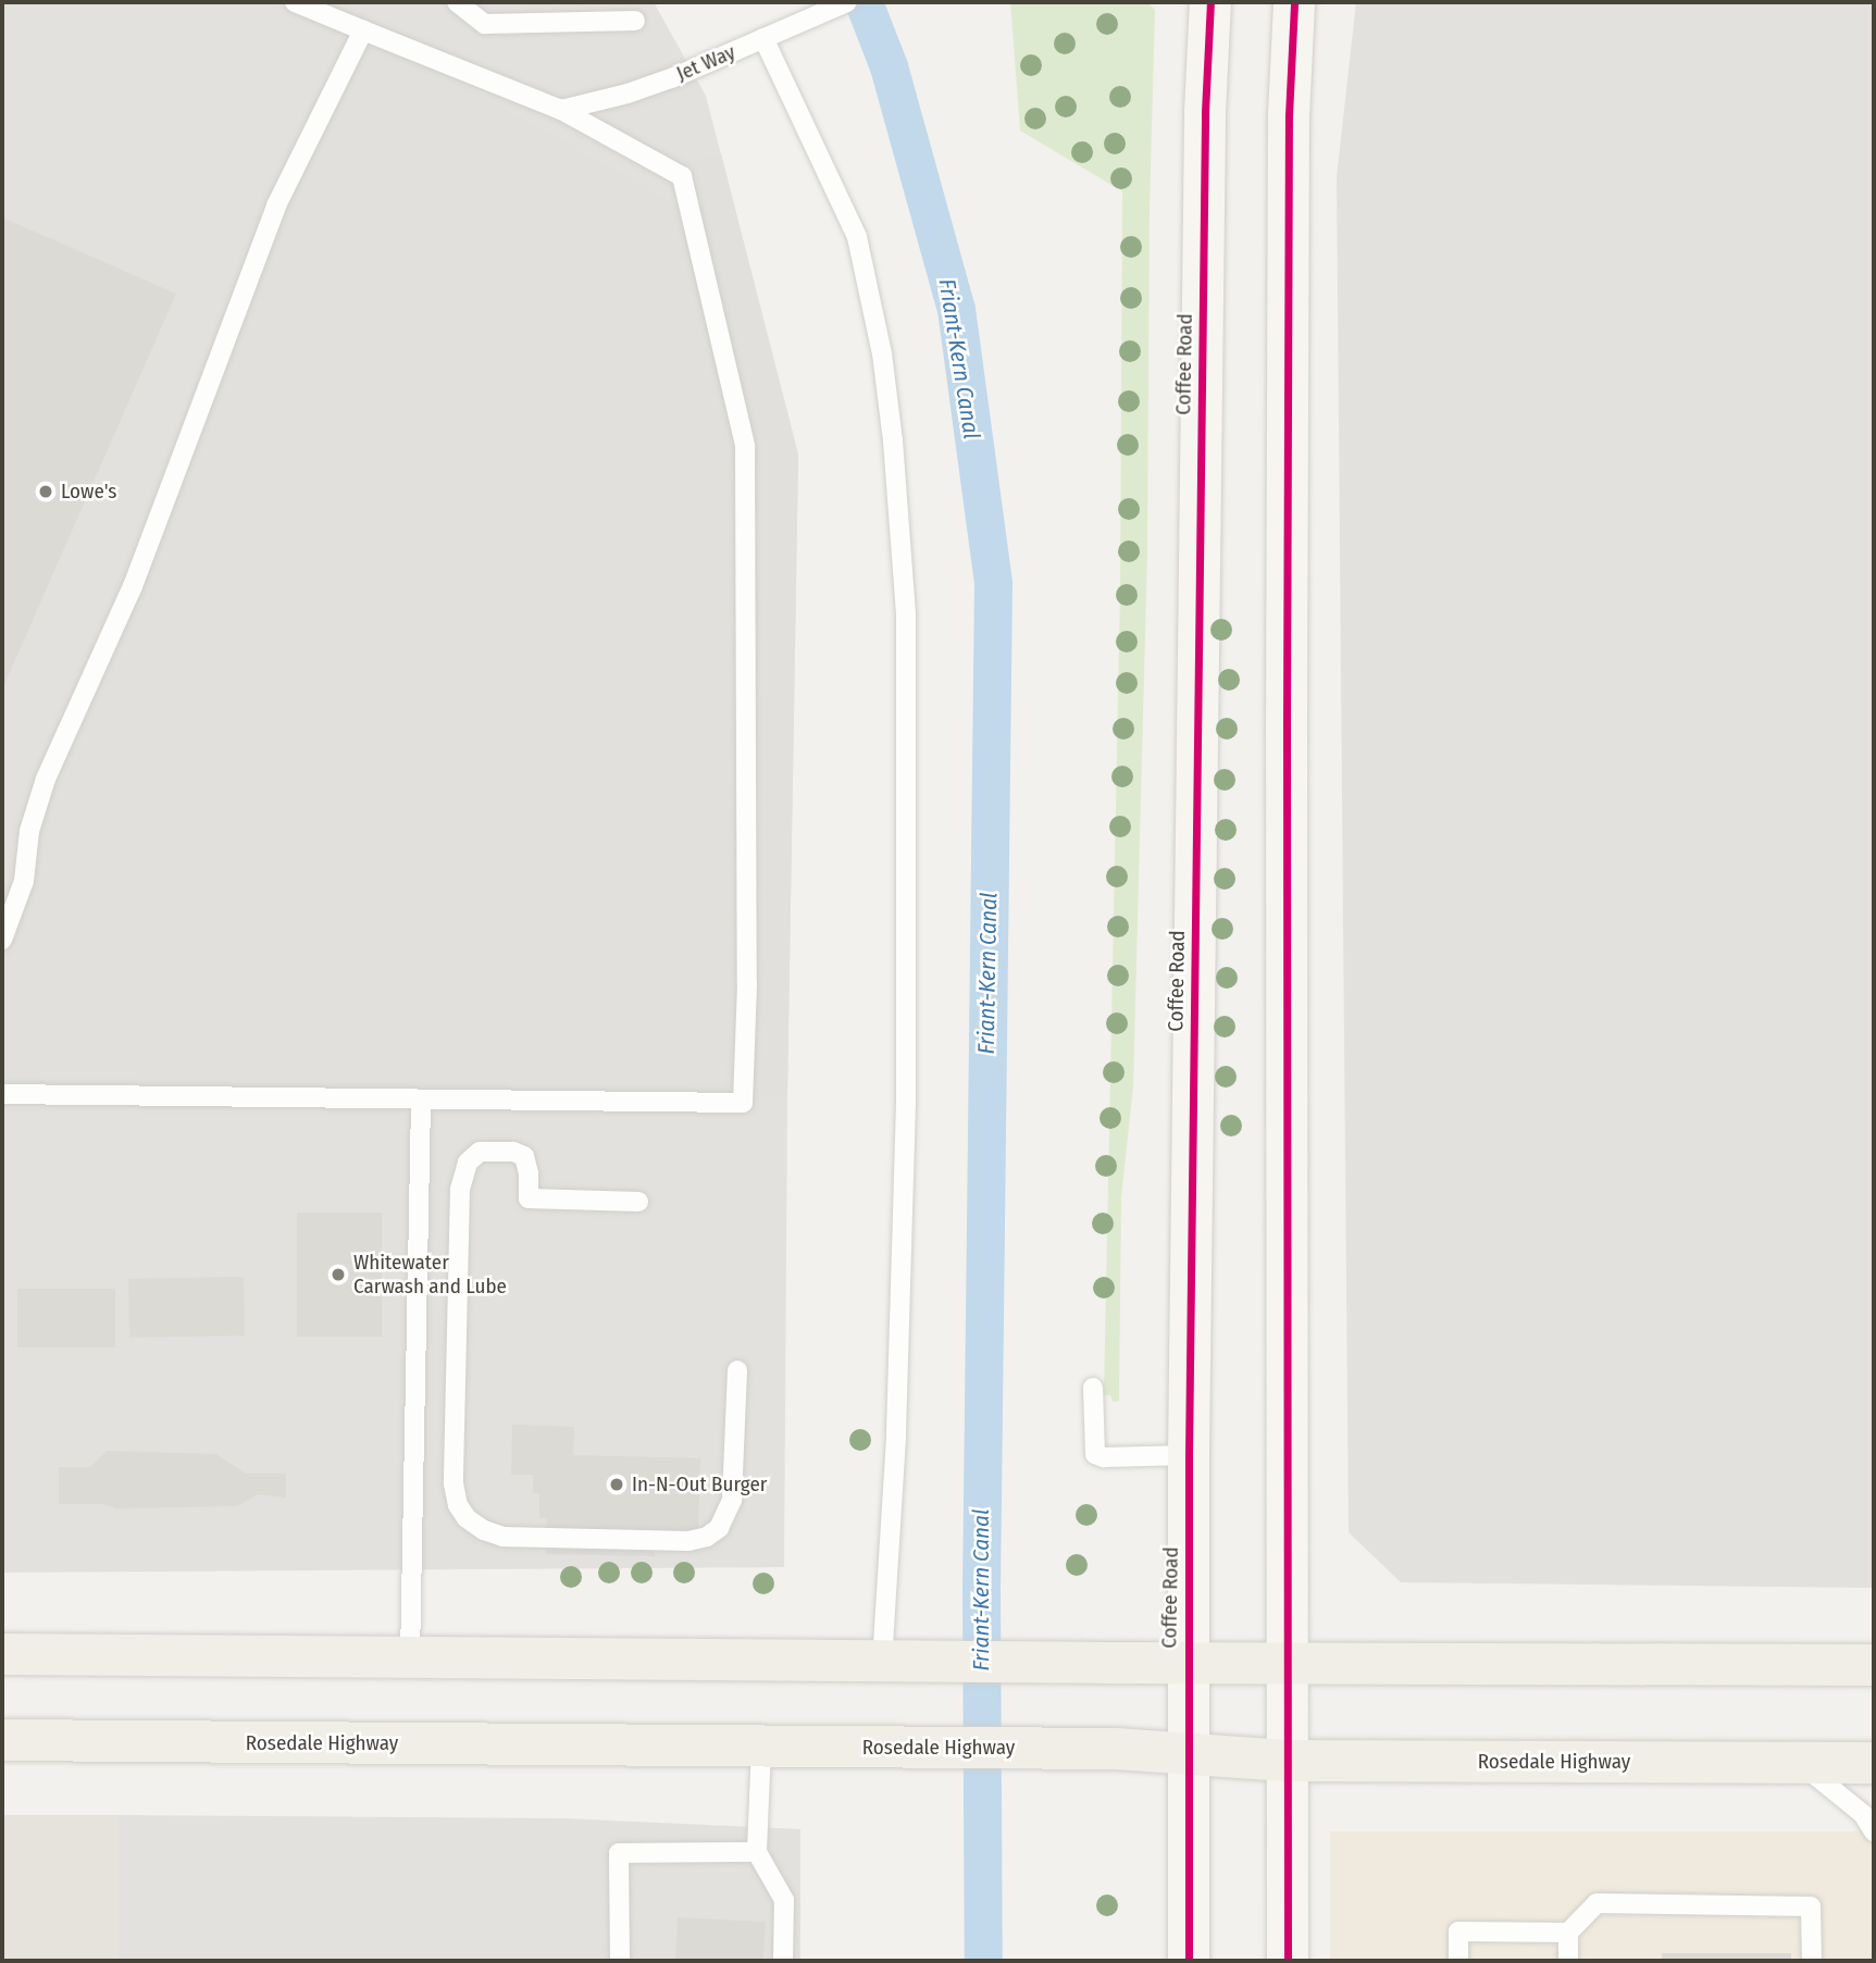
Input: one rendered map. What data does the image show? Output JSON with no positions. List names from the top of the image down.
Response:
{
  "streets": {
    "main road": ["Coffee Road", "Rosedale Highway"],
    "lane": ["Jet Way"]
  },
  "crossings": [
    ["Coffee Road", "Rosedale Highway"]
  ],
  "water": ["Friant-Kern Canal"],
  "places": ["Lowe's", "Whitewater Carwash and Lube", "In-N-Out Burger"]
}
